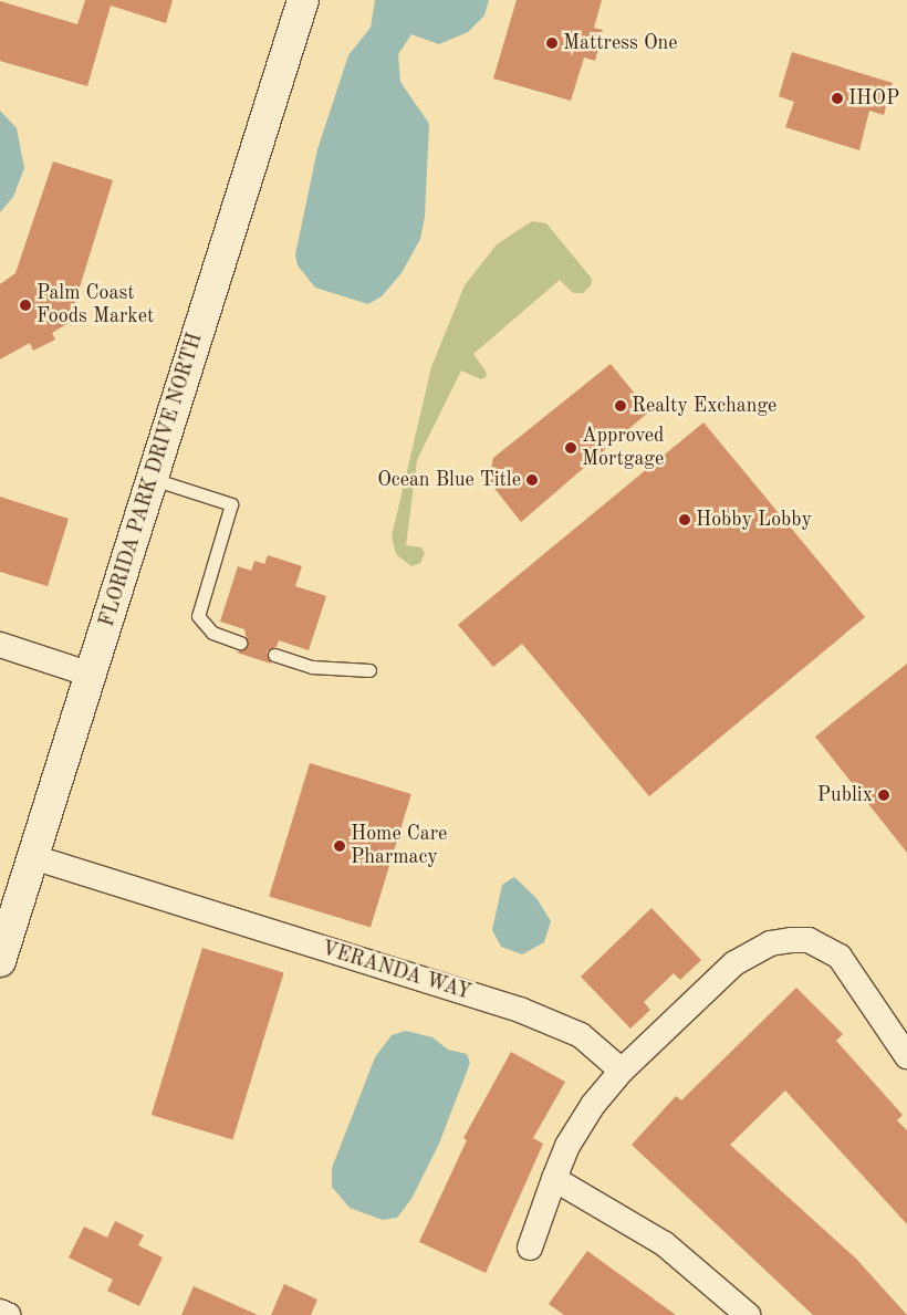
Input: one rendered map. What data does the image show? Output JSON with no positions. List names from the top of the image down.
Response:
{
  "streets": {
    "street": ["FLORIDA PARK DRIVE NORTH", "VERANDA WAY"]
  },
  "crossings": [
    ["FLORIDA PARK DRIVE NORTH", "VERANDA WAY"]
  ],
  "places": [
    "Mattress One",
    "IHOP",
    "Palm Coast Foods Market",
    "Realty Exchange",
    "Approved Mortgage",
    "Ocean Blue Title",
    "Hobby Lobby",
    "Publix",
    "Home Care Pharmacy"
  ]
}
